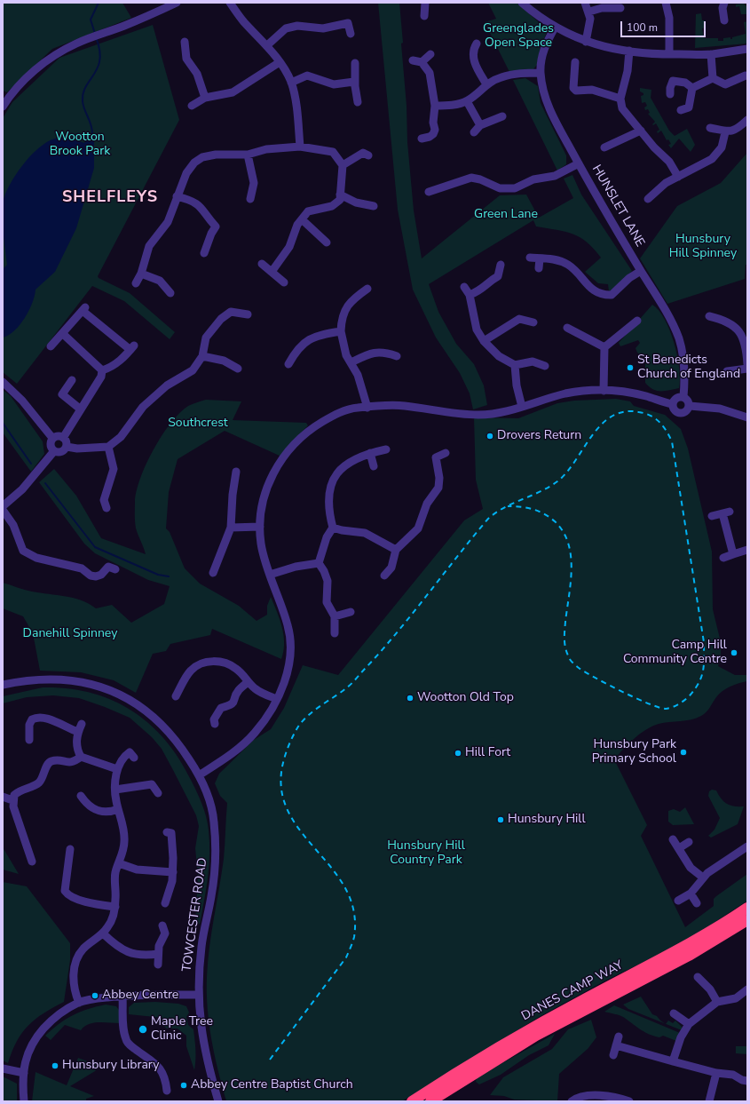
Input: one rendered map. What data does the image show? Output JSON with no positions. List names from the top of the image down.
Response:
{
  "streets": {
    "highway": ["DANES CAMP WAY"],
    "street": ["HUNSLET LANE", "TOWCESTER ROAD"]
  },
  "districts": ["SHELFLEYS"],
  "parks": [
    "Greenglades Open Space",
    "Wootton Brook Park",
    "Green Lane",
    "Hunsbury Hill Spinney",
    "Southcrest",
    "Danehill Spinney",
    "Hunsbury Hill Country Park"
  ],
  "places": [
    "St Benedicts Church of England",
    "Drovers Return",
    "Camp Hill Community Centre",
    "Wootton Old Top",
    "Hunsbury Park Primary School",
    "Hill Fort",
    "Hunsbury Hill",
    "Abbey Centre",
    "Maple Tree Clinic",
    "Hunsbury Library",
    "Abbey Centre Baptist Church"
  ],
  "scale_bar": "100 m"
}
